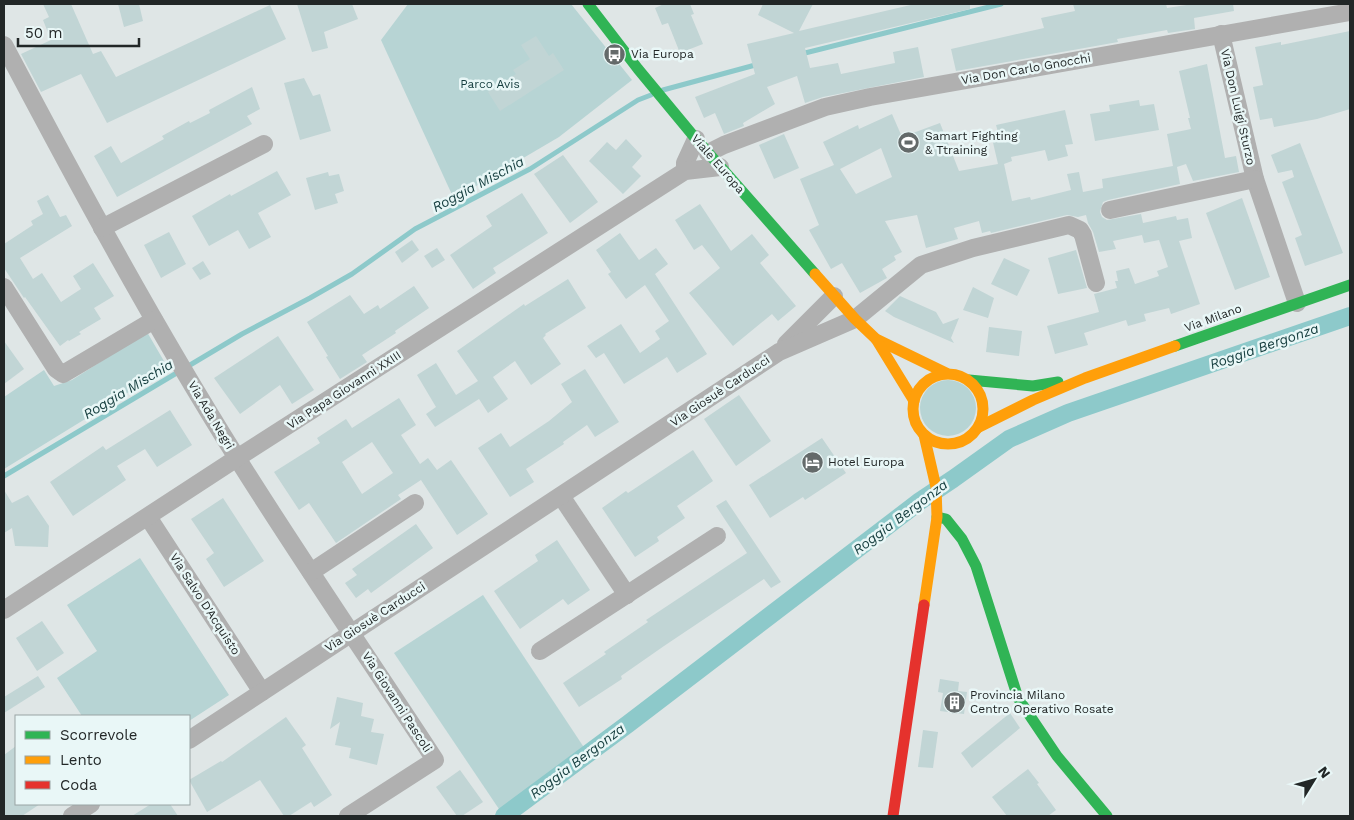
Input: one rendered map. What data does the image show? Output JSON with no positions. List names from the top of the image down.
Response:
{
  "streets": {
    "street": [
      "Via Don Carlo Gnocchi",
      "Via Don Luigi Sturzo",
      "Viale Europa",
      "Via Milano",
      "Via Papa Giovanni XXIII",
      "Via Giosuè Carducci",
      "Via Ada Negri",
      "Via Salvo D'Acquisto",
      "Via Giovanni Pascoli"
    ]
  },
  "crossings": [
    ["Via Don Carlo Gnocchi", "Via Don Luigi Sturzo"],
    ["Via Don Carlo Gnocchi", "Viale Europa"],
    ["Via Don Luigi Sturzo", "Via Milano"],
    ["Viale Europa", "Via Milano"],
    ["Viale Europa", "Via Giosuè Carducci"],
    ["Via Papa Giovanni XXIII", "Via Ada Negri"],
    ["Via Papa Giovanni XXIII", "Via Salvo D'Acquisto"],
    ["Via Giosuè Carducci", "Via Ada Negri"],
    ["Via Giosuè Carducci", "Via Salvo D'Acquisto"],
    ["Via Giosuè Carducci", "Via Giovanni Pascoli"],
    ["Via Ada Negri", "Via Giovanni Pascoli"]
  ],
  "water": ["Roggia Mischia", "Roggia Bergonza"],
  "parks": ["Parco Avis"],
  "places": {
    "bus stop": ["Via Europa"],
    "sports": ["Samart Fighting & Ttraining"],
    "hotel": ["Hotel Europa"],
    "building": ["Provincia Milano Centro Operativo Rosate"]
  },
  "legend": ["Scorrevole", "Lento", "Coda"],
  "scale_bar": "50 m",
  "north": "top right"
}
